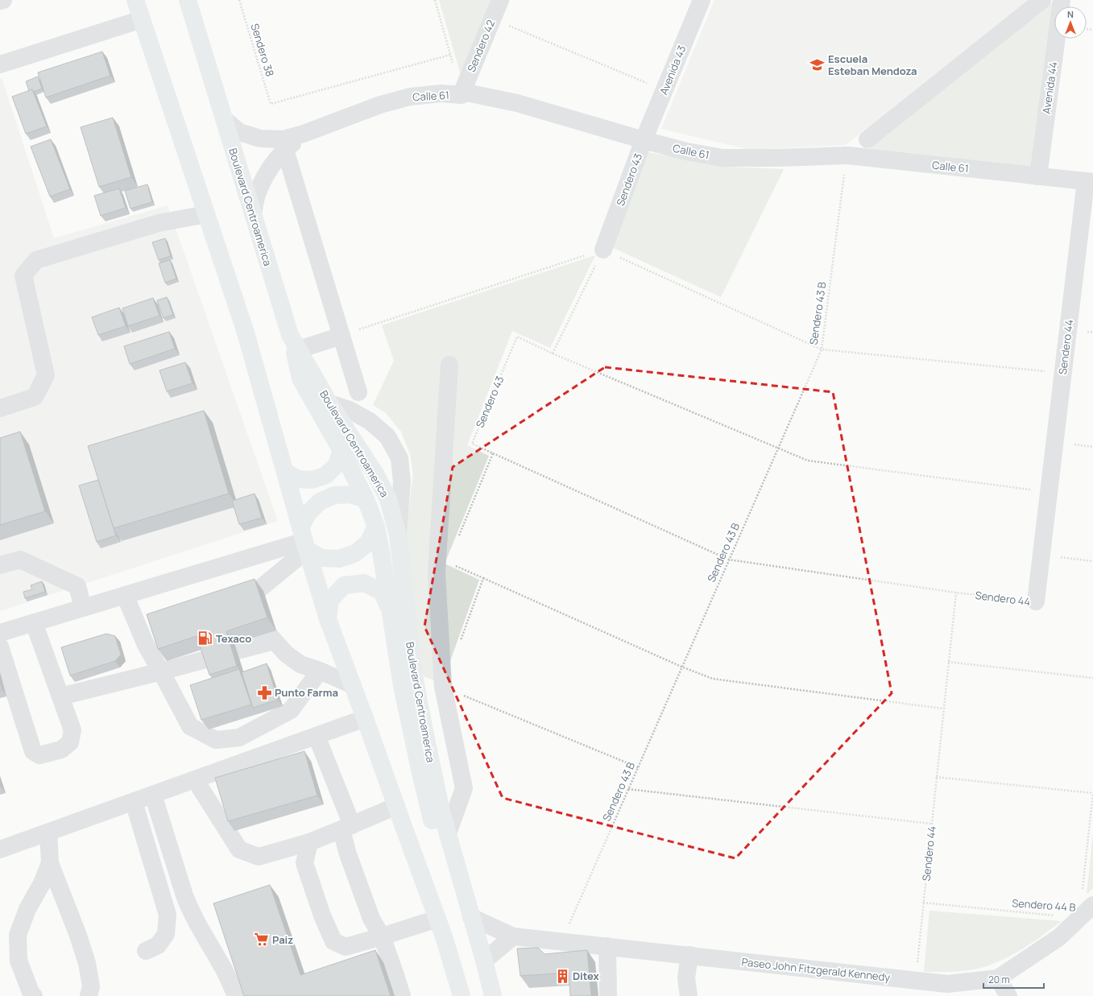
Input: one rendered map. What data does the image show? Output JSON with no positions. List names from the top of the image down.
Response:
{
  "streets": {
    "main road": ["Boulevard Centroamerica"],
    "street": [
      "Sendero 42",
      "Avenida 43",
      "Avenida 44",
      "Calle 61",
      "Sendero 43",
      "Sendero 44",
      "Paseo John Fitzgerald Kennedy"
    ],
    "path": ["Sendero 38", "Sendero 43 B", "Sendero 44 B"]
  },
  "crossings": [
    ["Sendero 42", "Calle 61"],
    ["Avenida 43", "Calle 61"],
    ["Avenida 43", "Sendero 43"],
    ["Avenida 44", "Calle 61"],
    ["Calle 61", "Sendero 43"],
    ["Calle 61", "Boulevard Centroamerica"],
    ["Calle 61", "Sendero 43 B"],
    ["Calle 61", "Sendero 44"],
    ["Boulevard Centroamerica", "Paseo John Fitzgerald Kennedy"],
    ["Sendero 43 B", "Paseo John Fitzgerald Kennedy"],
    ["Sendero 44", "Sendero 44 B"],
    ["Sendero 44", "Paseo John Fitzgerald Kennedy"],
    ["Sendero 44 B", "Paseo John Fitzgerald Kennedy"]
  ],
  "places": {
    "school or university": ["Escuela Esteban Mendoza"],
    "fuel station": ["Texaco"],
    "pharmacy": ["Punto Farma"],
    "supermarket": ["Paiz"],
    "building": ["Ditex"]
  },
  "scale_bar": "20 m",
  "north": "top"
}
